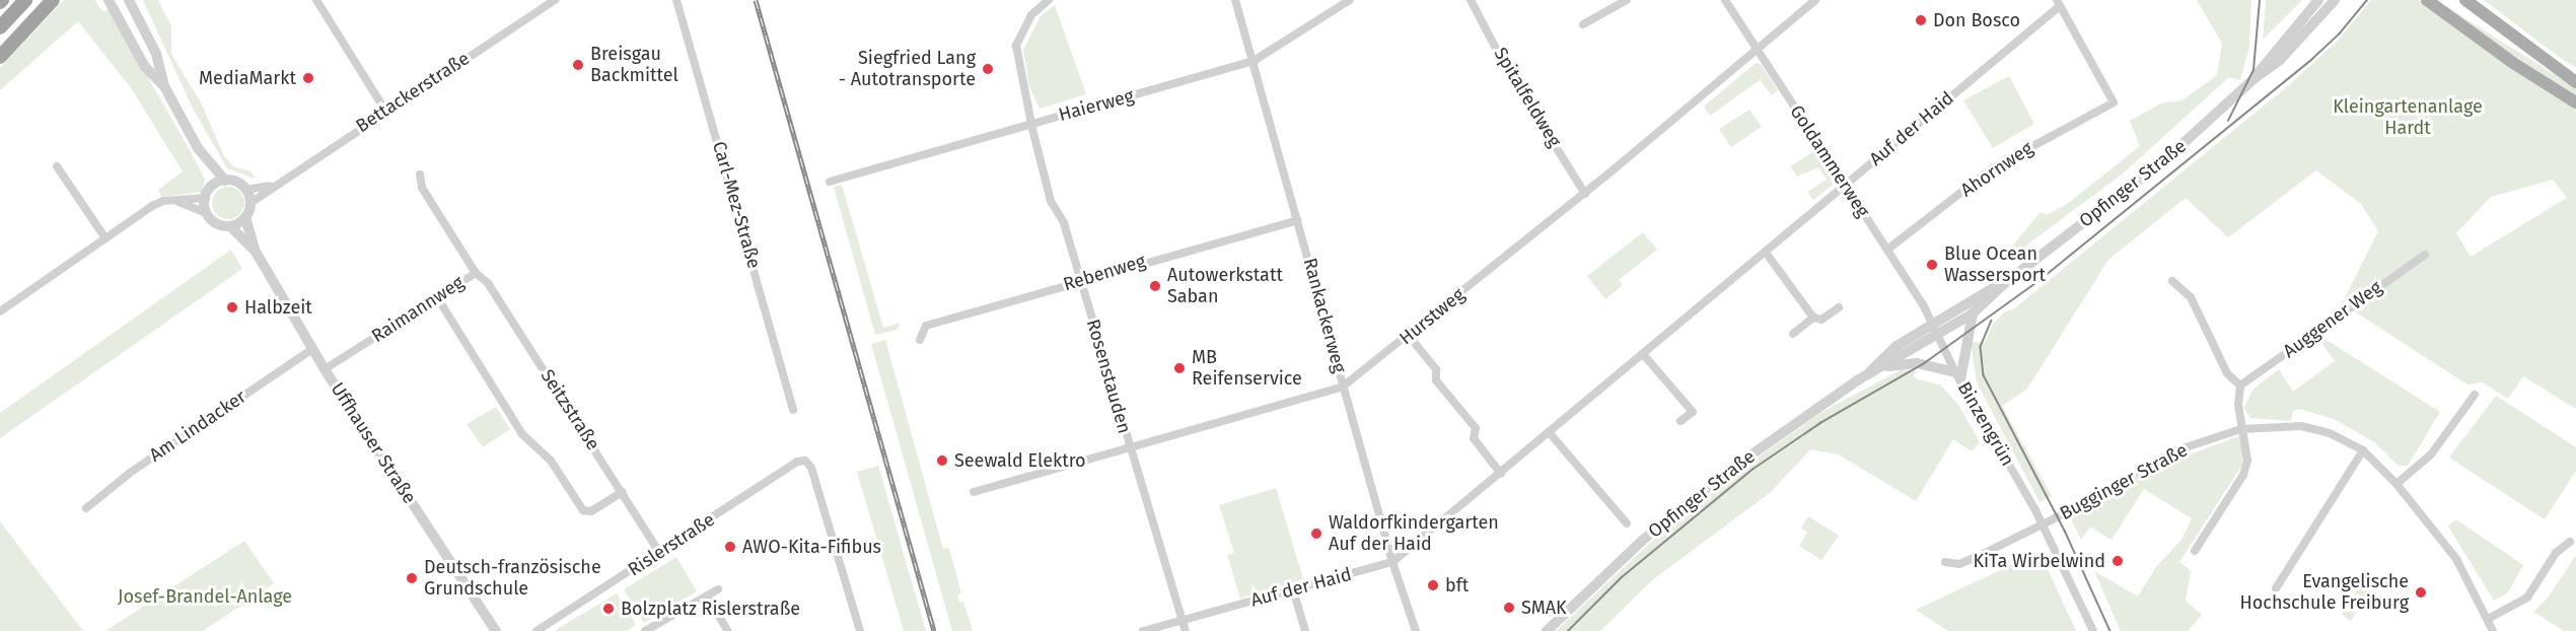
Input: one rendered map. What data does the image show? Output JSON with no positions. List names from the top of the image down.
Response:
{
  "streets": {
    "street": [
      "Bettackerstraße",
      "Spitalfeldweg",
      "Haierweg",
      "Auf der Haid",
      "Goldammerweg",
      "Ahornweg",
      "Opfinger Straße",
      "Carl-Mez-Straße",
      "Rebenweg",
      "Raimannweg",
      "Rankackerweg",
      "Hurstweg",
      "Auggener Weg",
      "Rosenstauden",
      "Seitzstraße",
      "Binzengrün",
      "Am Lindacker",
      "Uffhauser Straße",
      "Bugginger Straße",
      "Rislerstraße"
    ]
  },
  "crossings": [
    ["Bettackerstraße", "Uffhauser Straße"],
    ["Spitalfeldweg", "Hurstweg"],
    ["Haierweg", "Rankackerweg"],
    ["Haierweg", "Rosenstauden"],
    ["Auf der Haid", "Goldammerweg"],
    ["Auf der Haid", "Ahornweg"],
    ["Auf der Haid", "Rankackerweg"],
    ["Auf der Haid", "Rosenstauden"],
    ["Goldammerweg", "Ahornweg"],
    ["Goldammerweg", "Opfinger Straße"],
    ["Goldammerweg", "Hurstweg"],
    ["Goldammerweg", "Binzengrün"],
    ["Opfinger Straße", "Binzengrün"],
    ["Rebenweg", "Rankackerweg"],
    ["Rebenweg", "Rosenstauden"],
    ["Raimannweg", "Seitzstraße"],
    ["Raimannweg", "Uffhauser Straße"],
    ["Rankackerweg", "Hurstweg"],
    ["Hurstweg", "Rosenstauden"],
    ["Seitzstraße", "Rislerstraße"],
    ["Binzengrün", "Bugginger Straße"],
    ["Am Lindacker", "Uffhauser Straße"]
  ],
  "parks": ["Kleingartenanlage Hardt", "Josef-Brandel-Anlage"],
  "places": [
    "Don Bosco",
    "Breisgau Backmittel",
    "Siegfried Lang - Autotransporte",
    "MediaMarkt",
    "Blue Ocean Wassersport",
    "Autowerkstatt Saban",
    "Halbzeit",
    "MB Reifenservice",
    "Seewald Elektro",
    "Waldorfkindergarten Auf der Haid",
    "AWO-Kita-Fifibus",
    "KiTa Wirbelwind",
    "Deutsch-französische Grundschule",
    "bft",
    "Evangelische Hochschule Freiburg",
    "SMAK",
    "Bolzplatz Rislerstraße"
  ]
}
